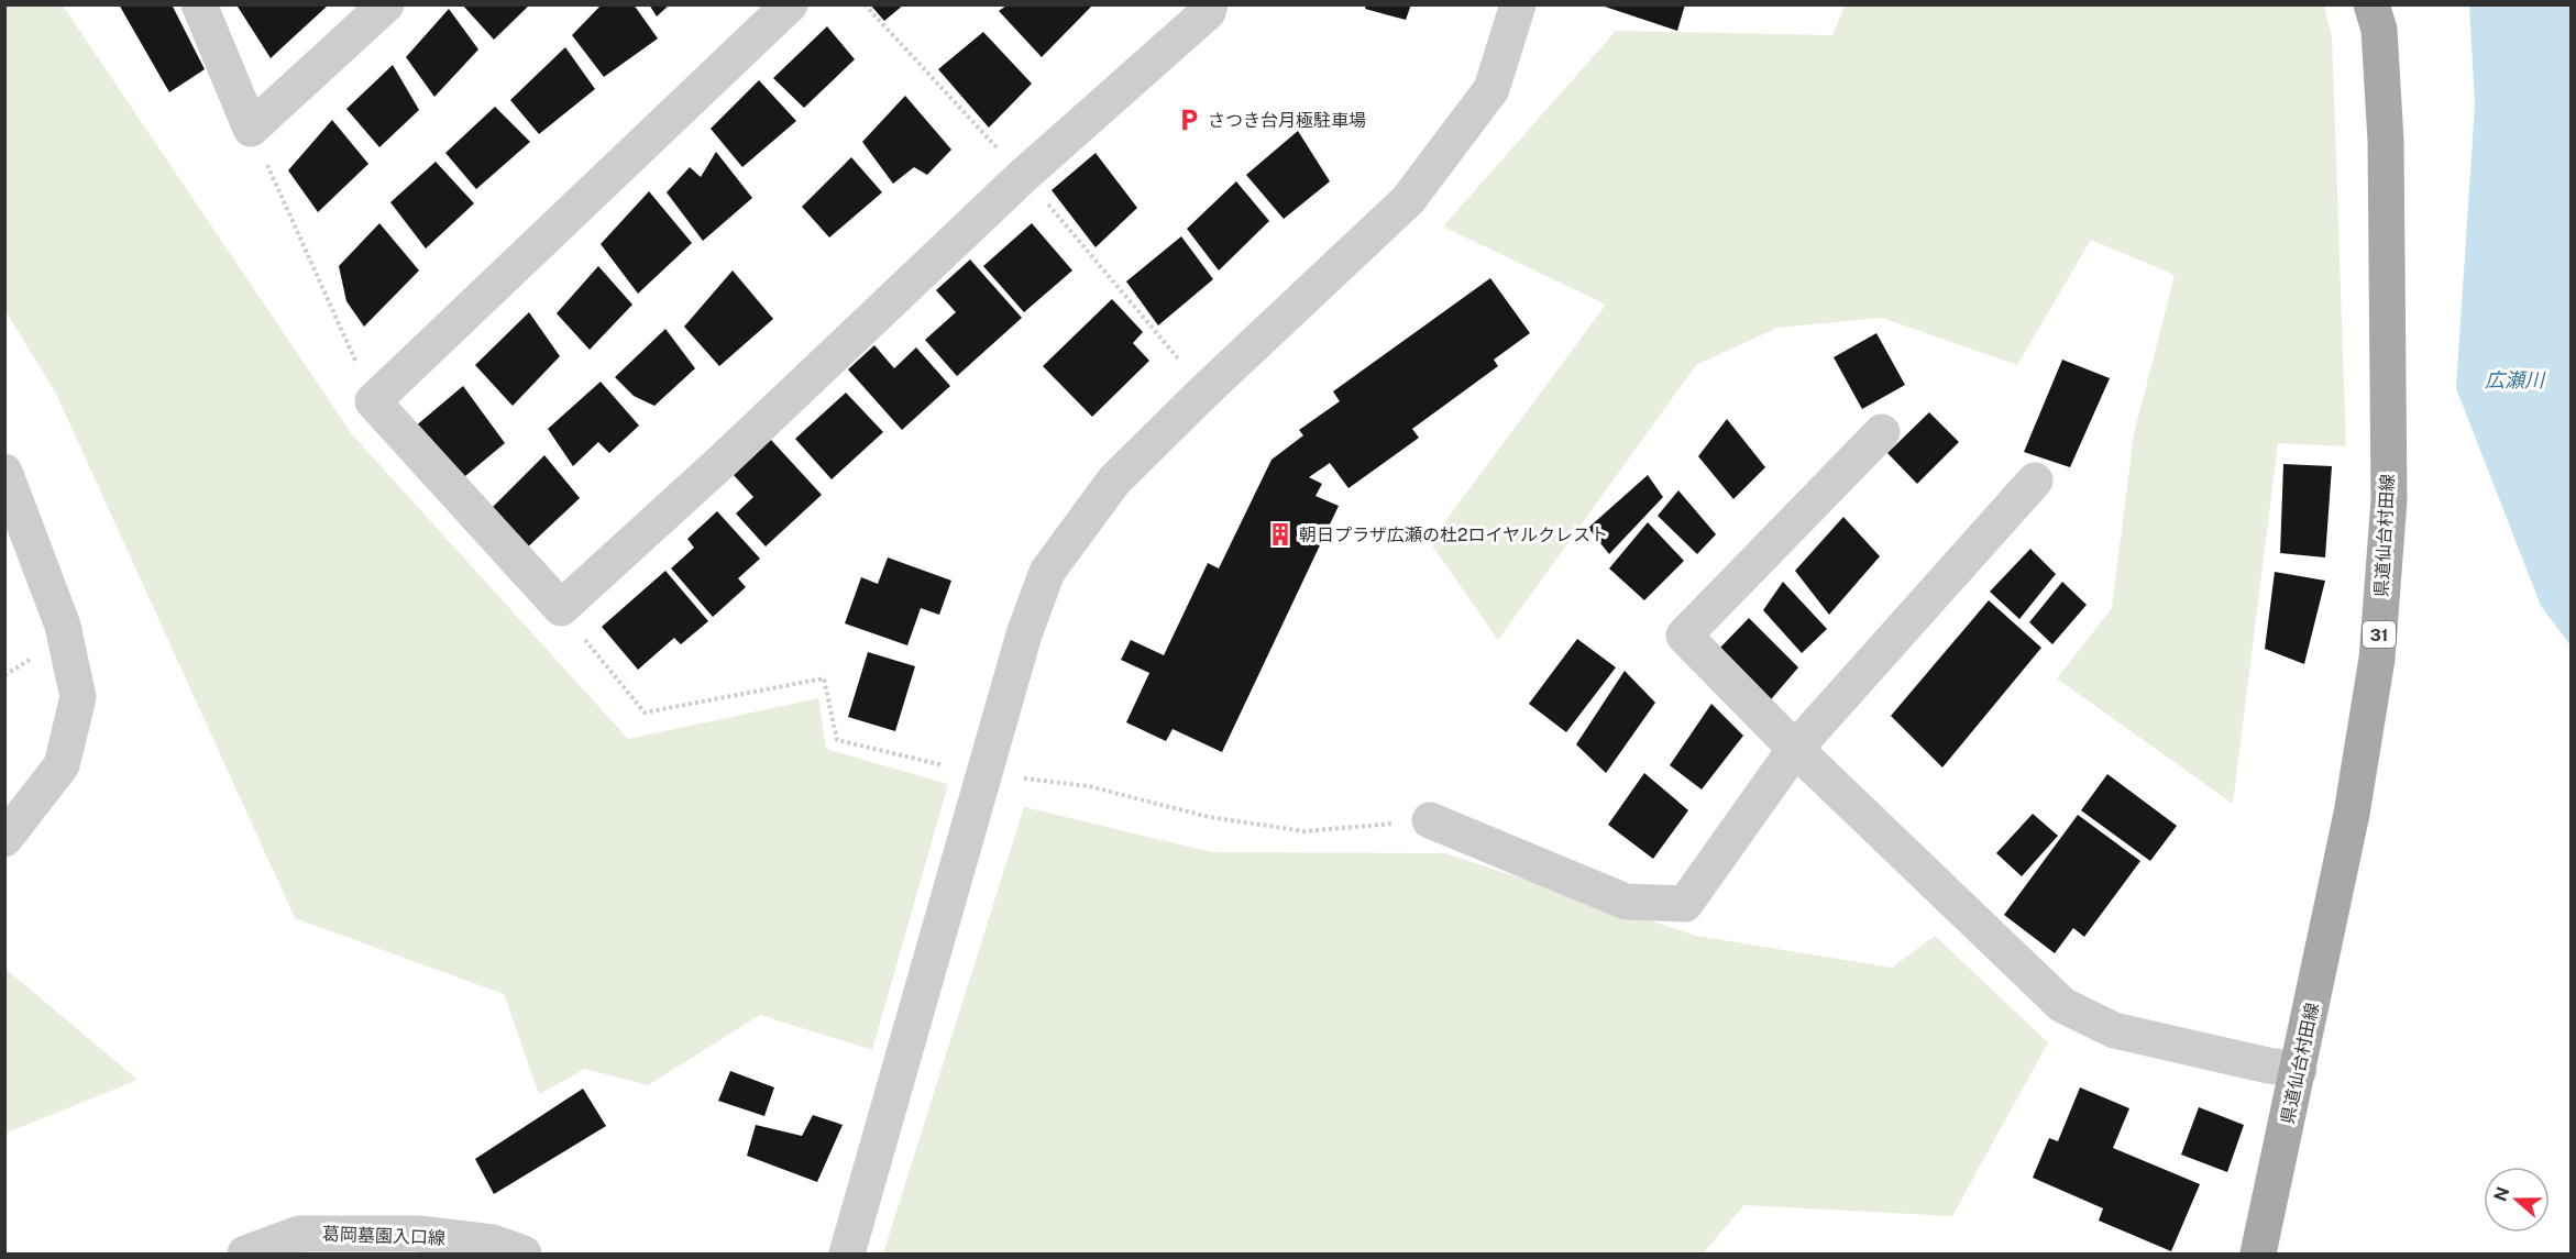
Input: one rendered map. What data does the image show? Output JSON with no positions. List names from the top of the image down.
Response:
{
  "streets": {
    "main road": ["県道仙台村田線", "31"],
    "street": ["葛岡墓園入口線"]
  },
  "water": ["広瀬川"],
  "places": {
    "parking": ["さつき台月極駐車場"],
    "building": ["朝日プラザ広瀬の杜2ロイヤルクレスト"]
  },
  "north": "left"
}
